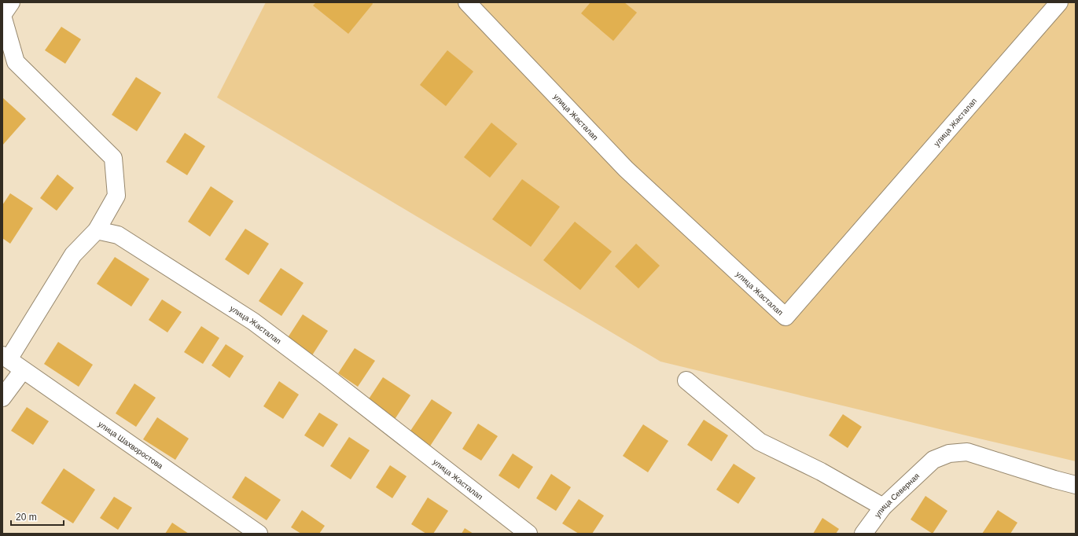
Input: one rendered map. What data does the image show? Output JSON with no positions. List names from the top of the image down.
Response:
{
  "streets": {
    "street": ["улица Жасталап", "улица Шахворостова", "улица Северная"]
  },
  "scale_bar": "20 m"
}
